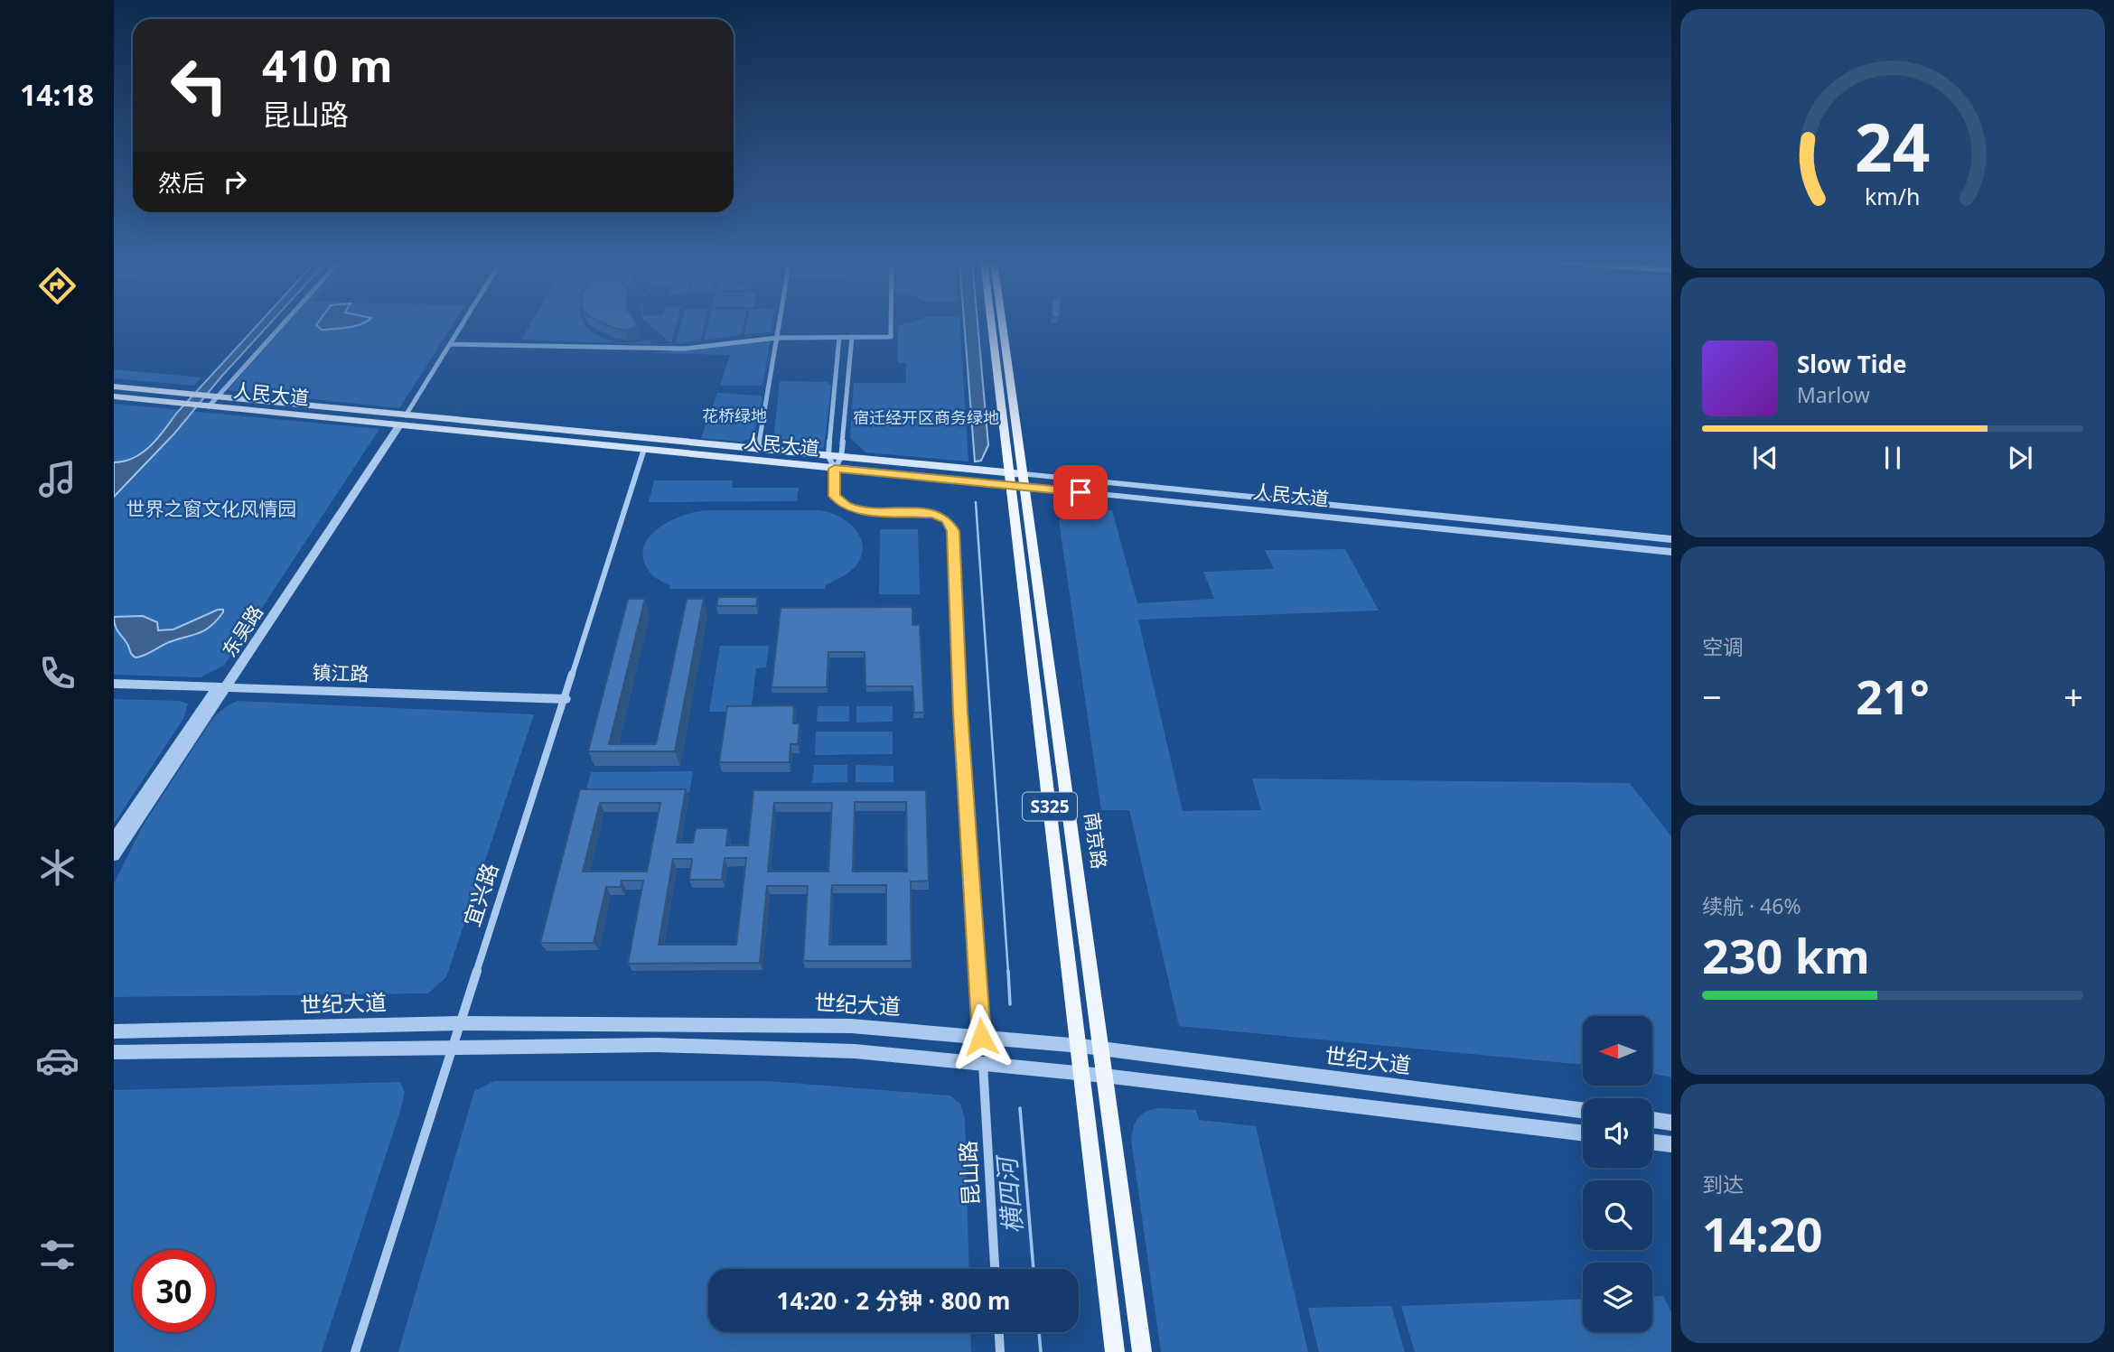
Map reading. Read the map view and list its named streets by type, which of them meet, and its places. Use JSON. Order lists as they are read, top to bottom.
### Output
{
  "streets": {
    "main road": ["人民大道", "S325", "南京路"],
    "street": [
      "东吴路",
      "镇江路",
      "宜兴路",
      "世纪大道",
      "昆山路"
    ]
  },
  "crossings": [
    ["人民大道", "东吴路"],
    ["人民大道", "S325"],
    ["人民大道", "南京路"],
    ["人民大道", "宜兴路"],
    ["东吴路", "镇江路"],
    ["镇江路", "宜兴路"],
    ["S325", "世纪大道"],
    ["南京路", "世纪大道"],
    ["宜兴路", "世纪大道"]
  ],
  "water": ["横四河"],
  "parks": ["花桥绿地", "宿迁经开区商务绿地", "世界之窗文化风情园"],
  "north": "left",
  "page": {
    "tabs": "14:18",
    "turn": ["410 m", "昆山路"],
    "then": "然后",
    "song": ["Slow Tide", "Marlow"],
    "tile": [
      "空调",
      ["续航 · 46%", "230 km"],
      ["到达", "14:20"]
    ],
    "heat": ["−", "21°", "+"],
    "limit": "30",
    "trip": "14:20 · 2 分钟 · 800 m",
    "gauge": ["24", "km/h"]
  }
}
